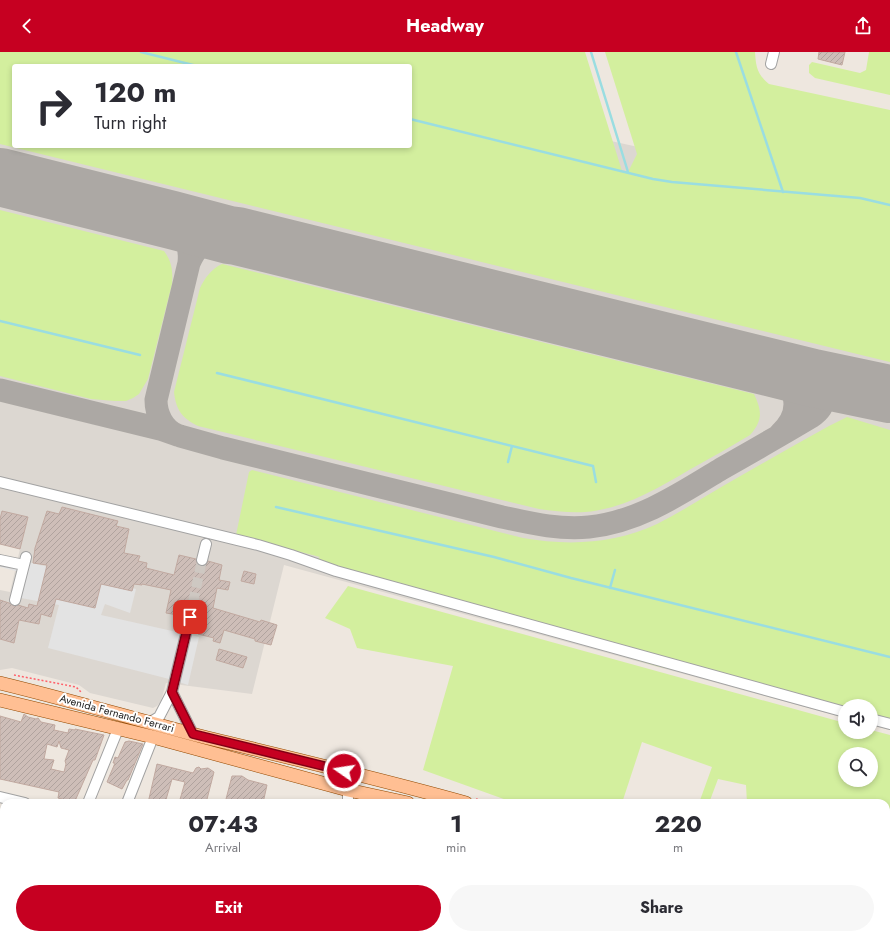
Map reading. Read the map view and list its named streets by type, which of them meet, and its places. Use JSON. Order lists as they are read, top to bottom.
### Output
{
  "streets": {
    "main road": ["Avenida Fernando Ferrari"]
  },
  "page": {
    "header": "Headway",
    "turn": ["120 m", "Turn right"],
    "eta": [
      "07:43",
      "Arrival",
      "1",
      "min",
      "220",
      "m"
    ],
    "buttons": ["Exit", "Share"]
  }
}
